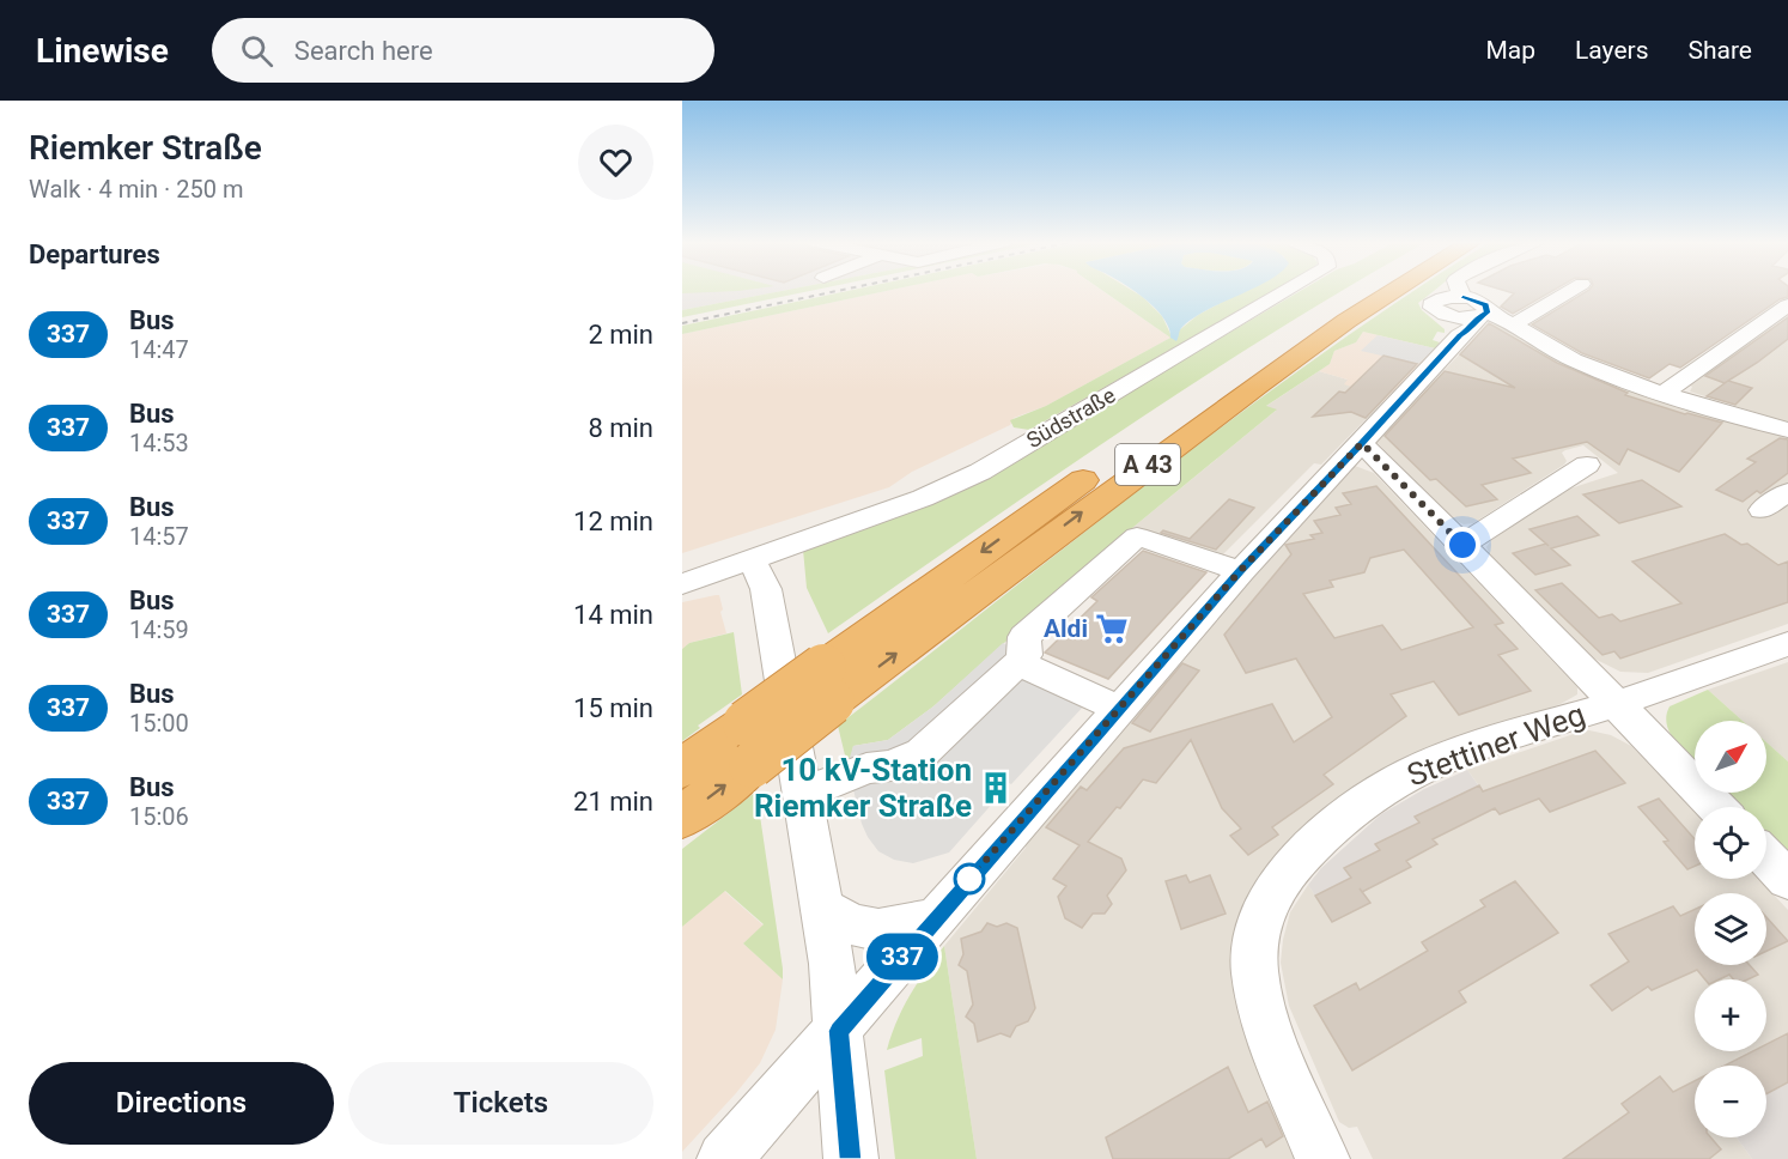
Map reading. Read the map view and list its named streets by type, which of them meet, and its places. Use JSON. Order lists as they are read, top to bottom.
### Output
{
  "streets": {
    "highway": ["A 43"],
    "street": ["Südstraße", "Stettiner Weg"]
  },
  "places": {
    "supermarket": ["Aldi"],
    "building": ["10 kV-Station Riemker Straße"]
  },
  "lines": ["bus line 337"],
  "north": "top right",
  "page": {
    "header": "Linewise",
    "search": "Search here",
    "nav": ["Map", "Layers", "Share"],
    "heading": [
      ["Riemker Straße", "Walk · 4 min · 250 m"],
      "Departures"
    ],
    "on_map": "337",
    "list": [
      {
        "mark": "337",
        "name": "Bus",
        "note": "14:47",
        "value": "2 min"
      },
      {
        "mark": "337",
        "name": "Bus",
        "note": "14:53",
        "value": "8 min"
      },
      {
        "mark": "337",
        "name": "Bus",
        "note": "14:57",
        "value": "12 min"
      },
      {
        "mark": "337",
        "name": "Bus",
        "note": "14:59",
        "value": "14 min"
      },
      {
        "mark": "337",
        "name": "Bus",
        "note": "15:00",
        "value": "15 min"
      },
      {
        "mark": "337",
        "name": "Bus",
        "note": "15:06",
        "value": "21 min"
      }
    ],
    "map_buttons": ["+", "−"],
    "buttons": ["Directions", "Tickets"]
  }
}
